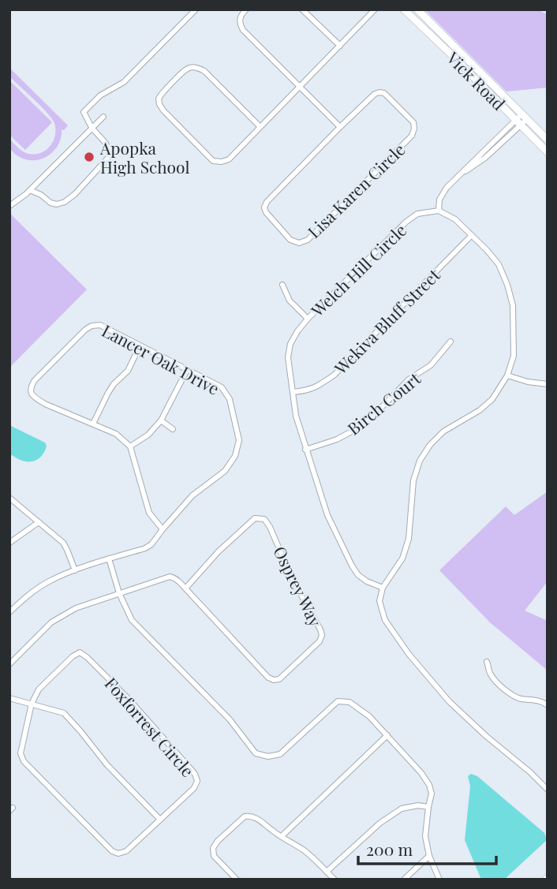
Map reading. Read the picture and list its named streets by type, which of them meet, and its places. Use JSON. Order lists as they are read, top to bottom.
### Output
{
  "streets": {
    "street": [
      "Vick Road",
      "Lisa Karen Circle",
      "Welch Hill Circle",
      "Wekiva Bluff Street",
      "Lancer Oak Drive",
      "Birch Court",
      "Osprey Way",
      "Foxforrest Circle"
    ]
  },
  "crossings": [
    ["Welch Hill Circle", "Wekiva Bluff Street"],
    ["Welch Hill Circle", "Birch Court"]
  ],
  "places": ["Apopka High School"],
  "scale_bar": "200 m"
}
